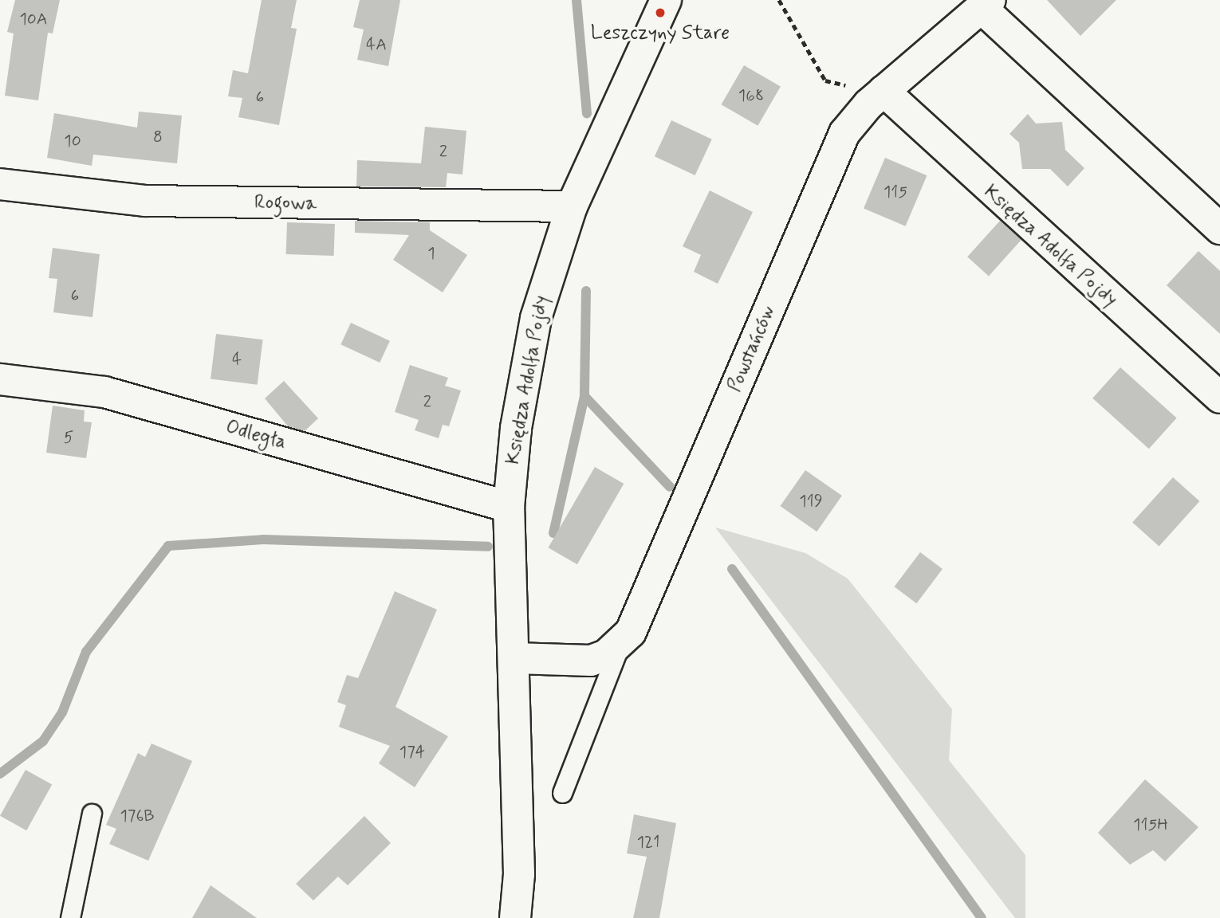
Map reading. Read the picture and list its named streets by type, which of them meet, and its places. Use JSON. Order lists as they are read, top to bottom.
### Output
{
  "streets": {
    "street": [
      "Rogowa",
      "Księdza Adolfa Pojdy",
      "Powstańców",
      "Odległa"
    ]
  },
  "crossings": [
    ["Rogowa", "Księdza Adolfa Pojdy"],
    ["Księdza Adolfa Pojdy", "Powstańców"],
    ["Księdza Adolfa Pojdy", "Odległa"]
  ],
  "places": ["Leszczyny Stare"],
  "house_numbers": [
    "10A",
    "4A",
    "168",
    "6",
    "8",
    "10",
    "2",
    "115",
    "1",
    "6",
    "4",
    "2",
    "5",
    "119",
    "174",
    "176B",
    "115H",
    "121"
  ]
}
